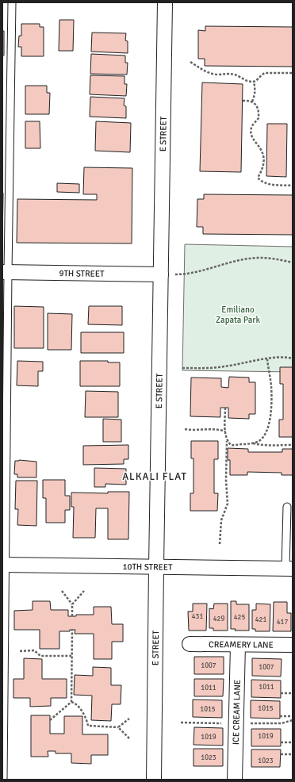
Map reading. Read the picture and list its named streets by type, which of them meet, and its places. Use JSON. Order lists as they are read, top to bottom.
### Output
{
  "streets": {
    "street": [
      "E STREET",
      "9TH STREET",
      "10TH STREET",
      "CREAMERY LANE",
      "ICE CREAM LANE"
    ]
  },
  "crossings": [
    ["E STREET", "9TH STREET"],
    ["E STREET", "10TH STREET"],
    ["CREAMERY LANE", "ICE CREAM LANE"]
  ],
  "districts": ["ALKALI FLAT"],
  "parks": ["Emiliano Zapata Park"],
  "house_numbers": [
    "431",
    "425",
    "429",
    "421",
    "417",
    "1007",
    "1007",
    "1011",
    "1011",
    "1015",
    "1015",
    "1019",
    "1019",
    "1023",
    "1023"
  ]
}
